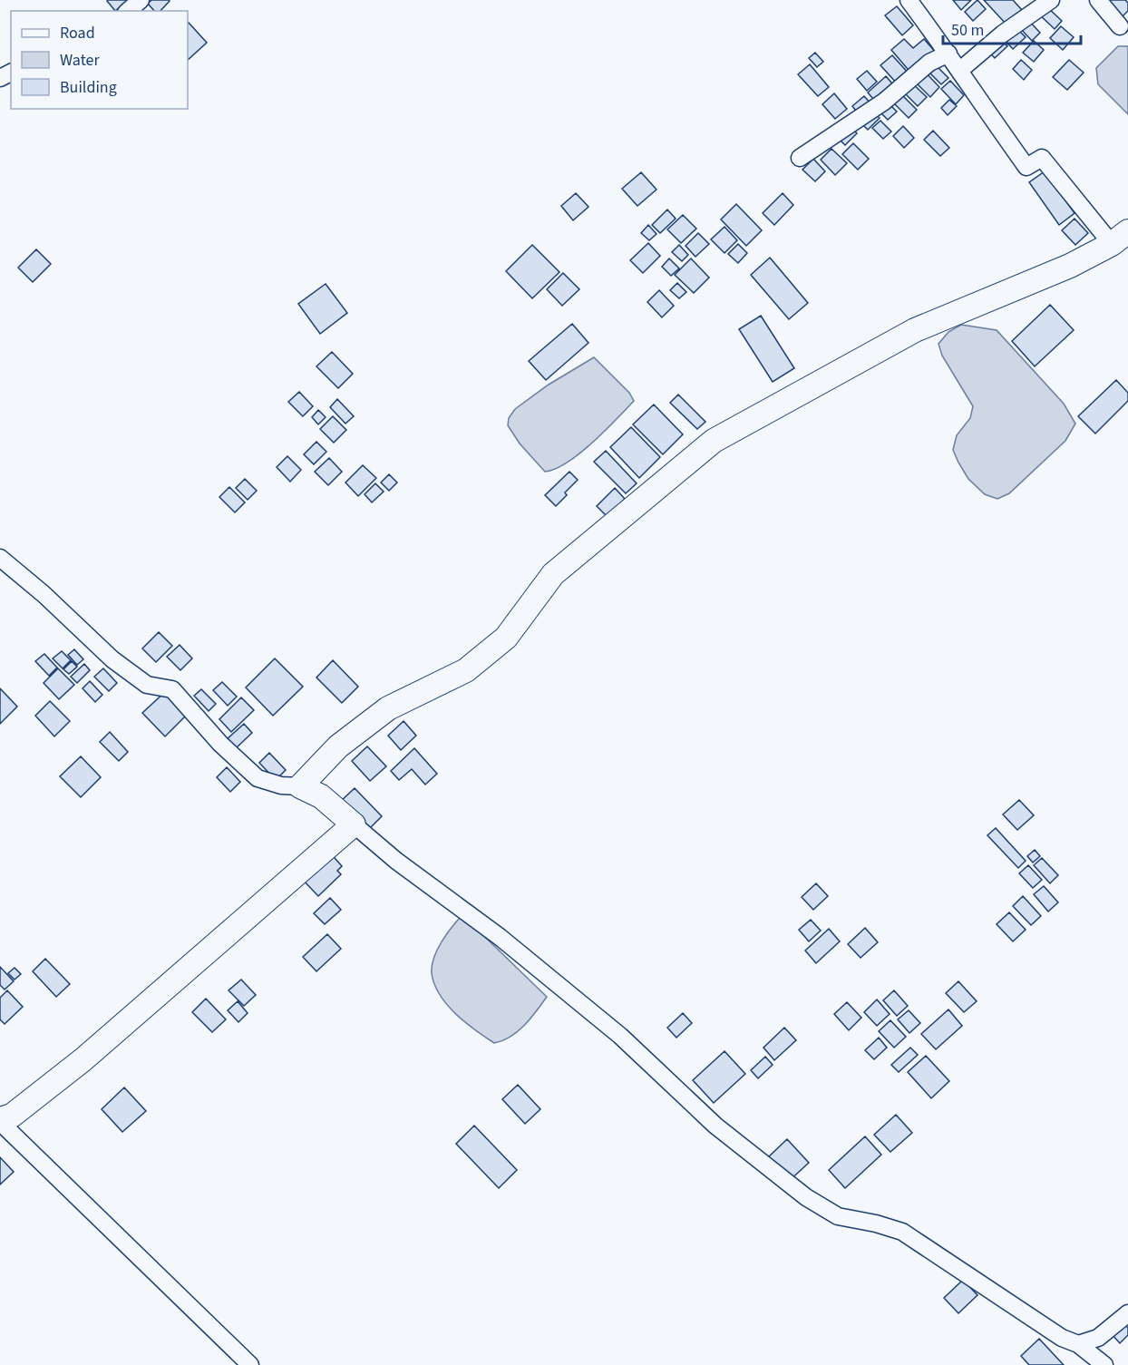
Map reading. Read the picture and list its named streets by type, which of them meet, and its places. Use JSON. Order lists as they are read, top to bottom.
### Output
{
  "legend": ["Road", "Water", "Building"],
  "scale_bar": "50 m"
}
